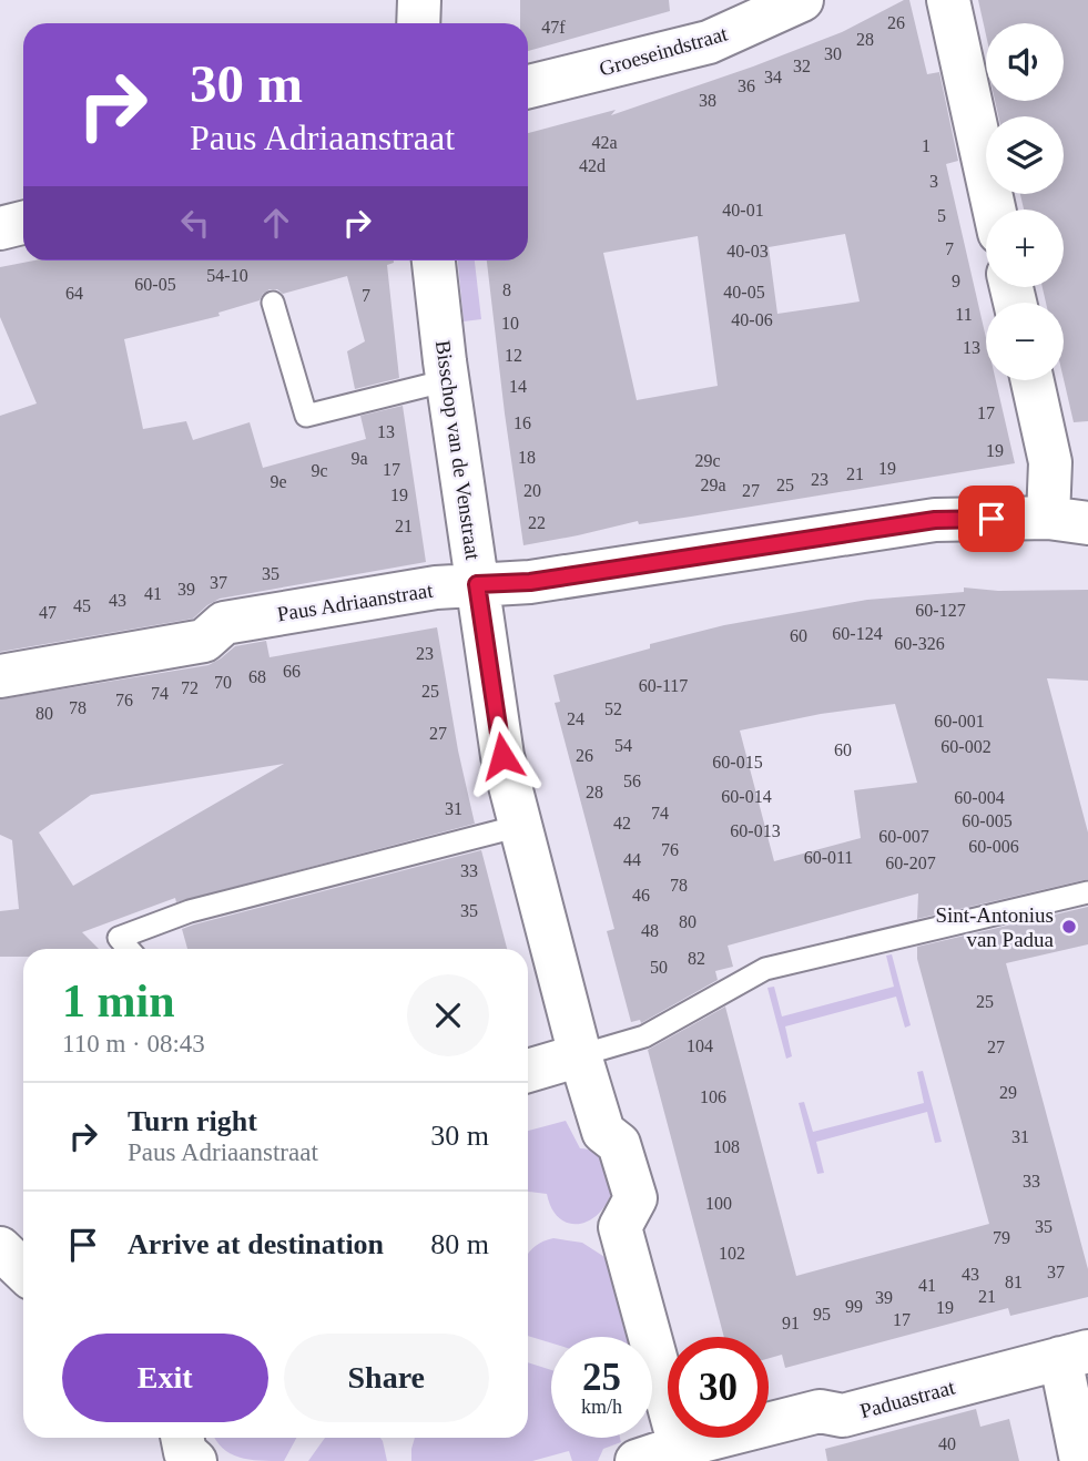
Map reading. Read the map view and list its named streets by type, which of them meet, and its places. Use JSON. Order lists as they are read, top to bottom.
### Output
{
  "streets": {
    "street": [
      "Groeseindstraat",
      "Bisschop van de Venstraat",
      "Paus Adriaanstraat",
      "Paduastraat"
    ]
  },
  "crossings": [
    ["Bisschop van de Venstraat", "Paus Adriaanstraat"],
    ["Bisschop van de Venstraat", "Paduastraat"]
  ],
  "places": ["Sint-Antonius van Padua"],
  "house_numbers": [
    "26",
    "47f",
    "28",
    "30",
    "32",
    "34",
    "36",
    "38",
    "42a",
    "1",
    "42d",
    "3",
    "40-01",
    "5",
    "7",
    "40-03",
    "54-10",
    "9",
    "60-05",
    "8",
    "40-05",
    "64",
    "7",
    "11",
    "40-06",
    "10",
    "13",
    "12",
    "14",
    "17",
    "16",
    "13",
    "19",
    "18",
    "9a",
    "29c",
    "19",
    "17",
    "9c",
    "21",
    "23",
    "9e",
    "29a",
    "25",
    "20",
    "27",
    "19",
    "22",
    "21",
    "35",
    "37",
    "39",
    "41",
    "43",
    "45",
    "60-127",
    "47",
    "60-124",
    "60",
    "60-326",
    "23",
    "66",
    "68",
    "70",
    "60-117",
    "72",
    "25",
    "74",
    "76",
    "78",
    "52",
    "80",
    "24",
    "60-001",
    "27",
    "54",
    "60-002",
    "60",
    "26",
    "60-015",
    "56",
    "28",
    "60-014",
    "60-004",
    "31",
    "74",
    "60-005",
    "42",
    "60-013",
    "60-007",
    "60-006",
    "76",
    "60-011",
    "44",
    "60-207",
    "33",
    "78",
    "46",
    "35",
    "80",
    "48",
    "82",
    "50",
    "25",
    "104",
    "27",
    "29",
    "106",
    "31",
    "108",
    "33",
    "100",
    "35",
    "79",
    "102",
    "37",
    "43",
    "81",
    "41",
    "21",
    "39",
    "99",
    "19",
    "95",
    "17",
    "91",
    "40"
  ],
  "page": {
    "map_buttons": ["+", "−"],
    "turn": ["30 m", "Paus Adriaanstraat"],
    "heading": ["1 min", "110 m · 08:43"],
    "list": [
      {
        "name": "Turn right",
        "note": "Paus Adriaanstraat",
        "value": "30 m"
      },
      {
        "name": "Arrive at destination",
        "value": "80 m"
      }
    ],
    "buttons": ["Exit", "Share"],
    "speed": "25 km/h",
    "limit": "30"
  }
}
